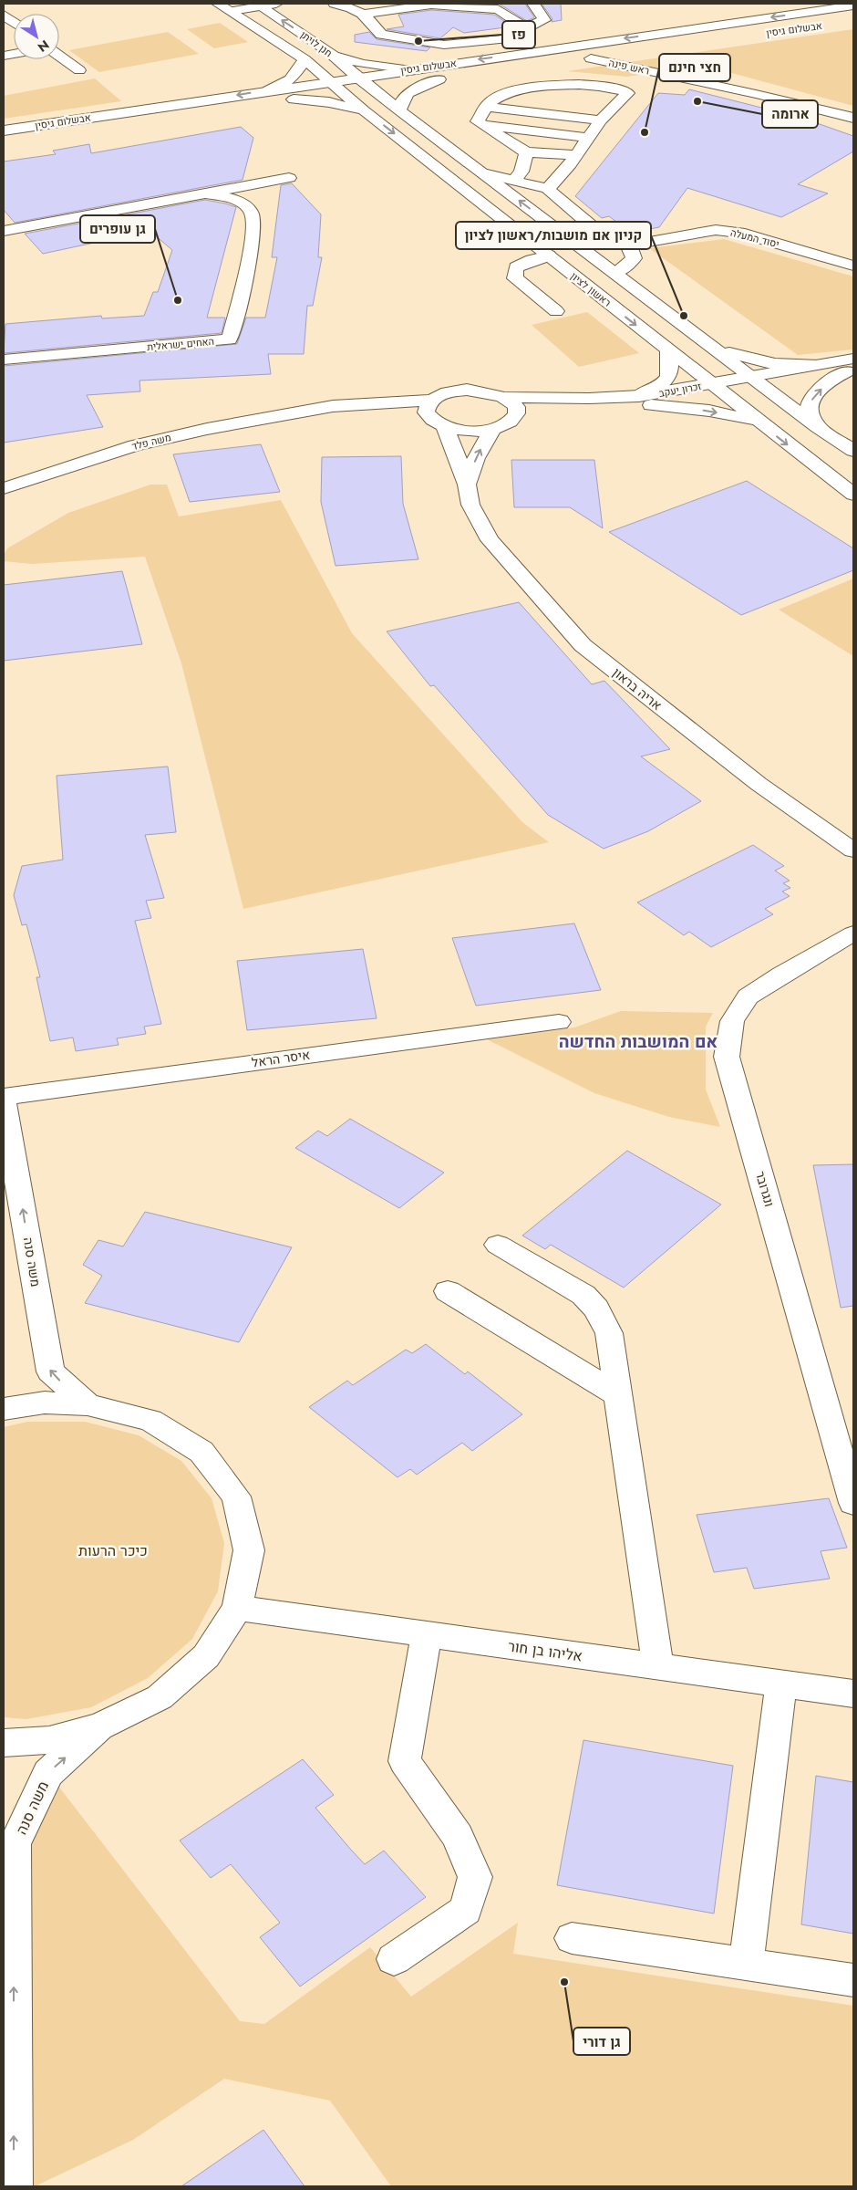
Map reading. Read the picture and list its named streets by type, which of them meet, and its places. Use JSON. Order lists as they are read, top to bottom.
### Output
{
  "streets": {
    "street": [
      "אבשלום גיסין",
      "חנן לויתן",
      "ראש פינה",
      "יסוד המעלה",
      "ראשון לציון",
      "האחים ישראלית",
      "זכרון יעקב",
      "משה פלד",
      "אריה בראון",
      "איסר הראל",
      "ונגרובר",
      "משה סנה",
      "אליהו בן חור"
    ]
  },
  "crossings": [
    ["אבשלום גיסין", "חנן לויתן"],
    ["אבשלום גיסין", "ראשון לציון"],
    ["חנן לויתן", "ראשון לציון"],
    ["ראשון לציון", "זכרון יעקב"],
    ["זכרון יעקב", "משה פלד"]
  ],
  "one_way": ["משה סנה"],
  "districts": ["אם המושבות החדשה"],
  "parks": ["כיכר הרעות"],
  "places": [
    "פז",
    "ארומה",
    "חצי חינם",
    "גן עופרים",
    "קניון אם מושבות/ראשון לציון",
    "גן דורי"
  ],
  "north": "bottom right"
}
